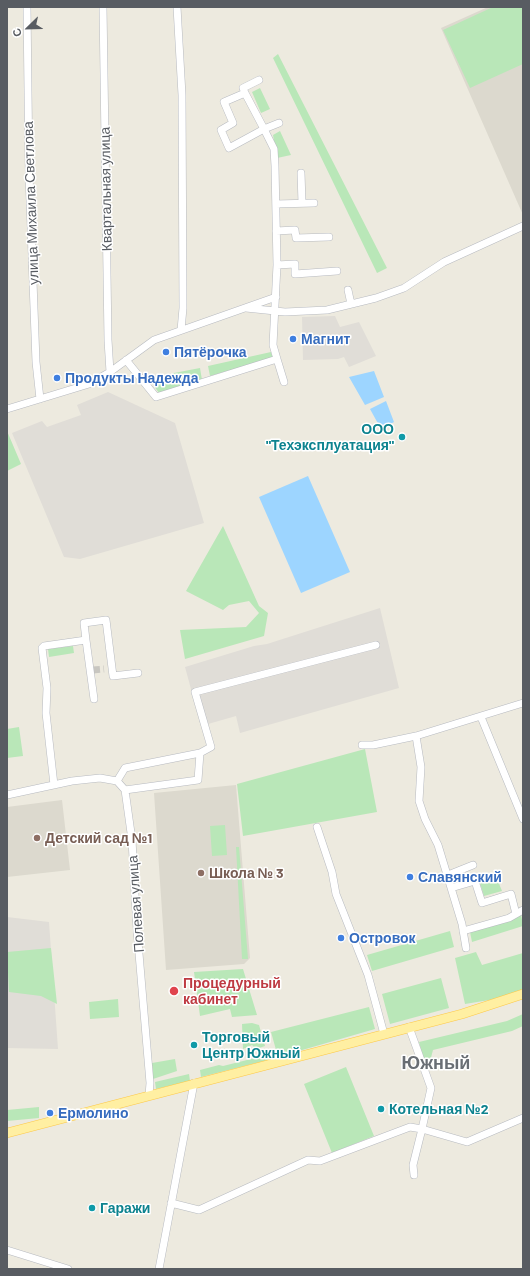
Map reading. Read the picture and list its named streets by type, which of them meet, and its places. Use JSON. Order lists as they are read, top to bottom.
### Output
{
  "streets": {
    "street": ["Квартальная улица", "улица Михаила Светлова", "Полевая улица"]
  },
  "districts": ["Южный"],
  "places": [
    "Магнит",
    "Пятёрочка",
    "Продукты Надежда",
    "ООО \"Техэксплуатация\"",
    "Детский сад №1",
    "Школа № 3",
    "Славянский",
    "Островок",
    "Процедурный кабинет",
    "Торговый Центр Южный",
    "Котельная №2",
    "Ермолино",
    "Гаражи"
  ],
  "north": "bottom left"
}
